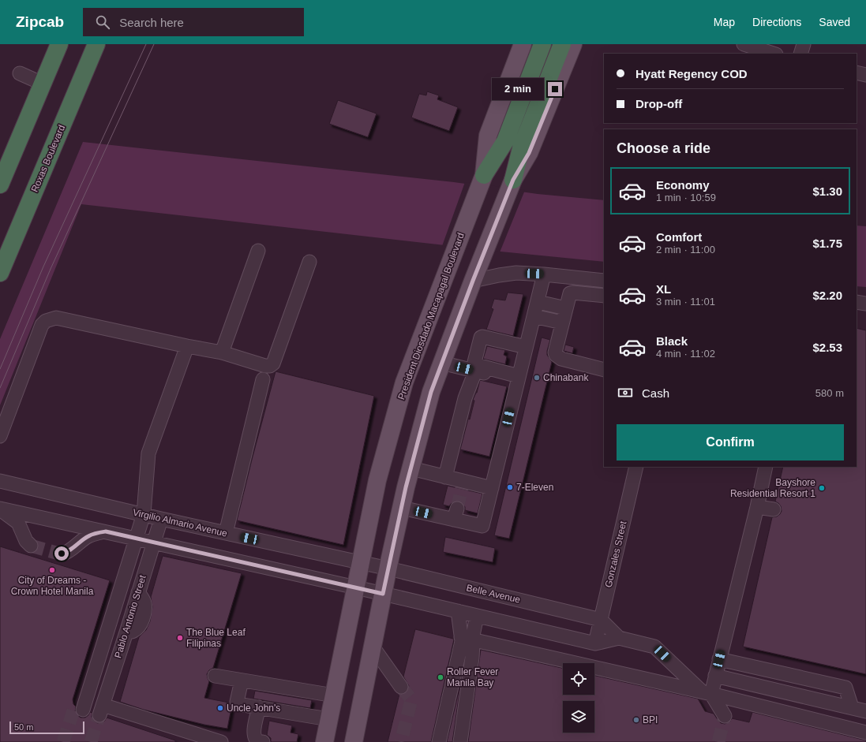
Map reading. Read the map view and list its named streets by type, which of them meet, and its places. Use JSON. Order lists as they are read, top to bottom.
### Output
{
  "streets": {
    "highway": ["Roxas Boulevard"],
    "main road": ["President Diosdado Macapagal Boulevard"],
    "street": [
      "Virgilio Almario Avenue",
      "Gonzales Street",
      "Belle Avenue",
      "Pablo Antonio Street"
    ]
  },
  "crossings": [
    ["President Diosdado Macapagal Boulevard", "Virgilio Almario Avenue"],
    ["President Diosdado Macapagal Boulevard", "Belle Avenue"],
    ["Virgilio Almario Avenue", "Belle Avenue"],
    ["Virgilio Almario Avenue", "Pablo Antonio Street"],
    ["Gonzales Street", "Belle Avenue"]
  ],
  "places": [
    "Chinabank",
    "7-Eleven",
    "Bayshore Residential Resort 1",
    "City of Dreams - Crown Hotel Manila",
    "The Blue Leaf Filipinas",
    "Roller Fever Manila Bay",
    "Uncle John's",
    "BPI"
  ],
  "scale_bar": "50 m",
  "page": {
    "header": "Zipcab",
    "search": "Search here",
    "nav": ["Map", "Directions", "Saved"],
    "banner": ["Hyatt Regency COD", "Drop-off"],
    "bubble": "2 min",
    "heading": "Choose a ride",
    "list": [
      {
        "name": "Economy",
        "note": "1 min · 10:59",
        "value": "$1.30"
      },
      {
        "name": "Comfort",
        "note": "2 min · 11:00",
        "value": "$1.75"
      },
      {
        "name": "XL",
        "note": "3 min · 11:01",
        "value": "$2.20"
      },
      {
        "name": "Black",
        "note": "4 min · 11:02",
        "value": "$2.53"
      }
    ],
    "pay": ["Cash", "580 m"],
    "buttons": "Confirm",
    "scale": "50 m"
  }
}
